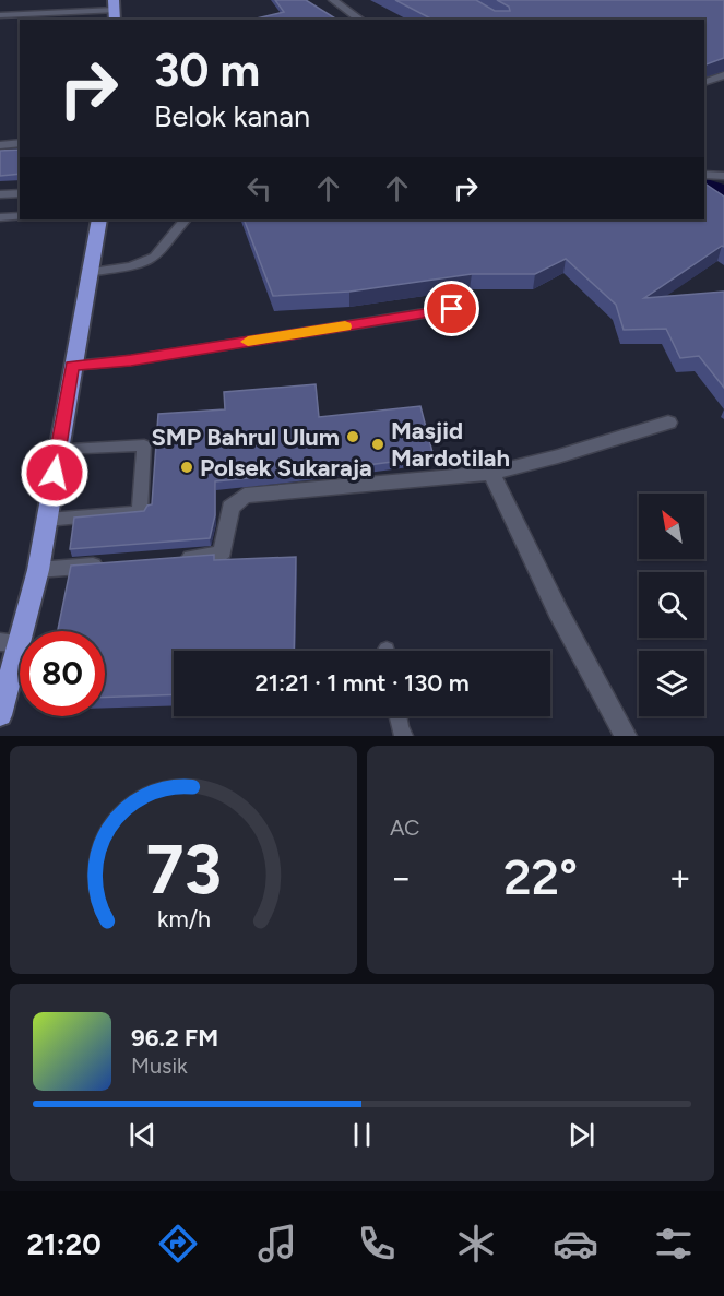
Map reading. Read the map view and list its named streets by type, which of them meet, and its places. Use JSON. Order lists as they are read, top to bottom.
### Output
{
  "places": ["SMP Bahrul Ulum", "Masjid Mardotilah", "Polsek Sukaraja"],
  "north": "top left",
  "page": {
    "turn": ["30 m", "Belok kanan"],
    "limit": "80",
    "trip": "21:21 · 1 mnt · 130 m",
    "tile": "AC",
    "heat": ["−", "22°", "+"],
    "song": ["96.2 FM", "Musik"],
    "tabs": "21:20",
    "gauge": ["73", "km/h"]
  }
}
